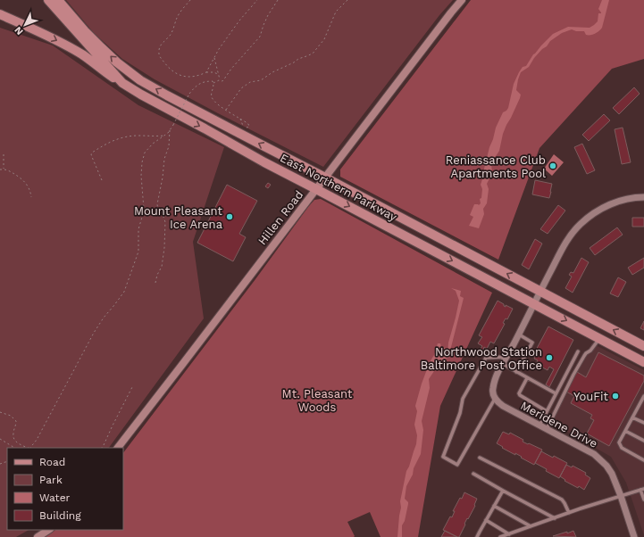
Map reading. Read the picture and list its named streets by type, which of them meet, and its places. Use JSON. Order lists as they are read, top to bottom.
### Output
{
  "streets": {
    "main road": ["East Northern Parkway"],
    "street": ["Hillen Road", "Meridene Drive"]
  },
  "crossings": [
    ["East Northern Parkway", "Hillen Road"]
  ],
  "parks": ["Mt. Pleasant Woods"],
  "places": [
    "Reniassance Club Apartments Pool",
    "Mount Pleasant Ice Arena",
    "Northwood Station Baltimore Post Office",
    "YouFit"
  ],
  "legend": [
    "Road",
    "Park",
    "Water",
    "Building"
  ],
  "north": "bottom left"
}
